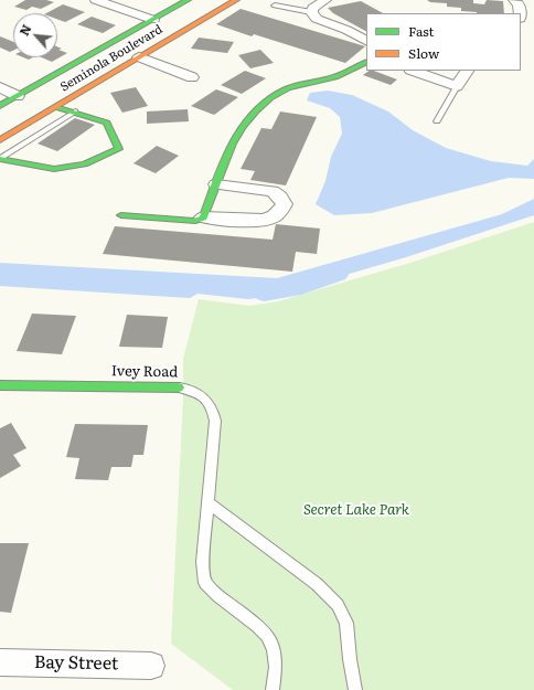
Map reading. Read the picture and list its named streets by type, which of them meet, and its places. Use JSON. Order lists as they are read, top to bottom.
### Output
{
  "streets": {
    "street": ["Seminola Boulevard", "Ivey Road", "Bay Street"]
  },
  "parks": ["Secret Lake Park"],
  "legend": ["Fast", "Slow"],
  "north": "top left"
}
